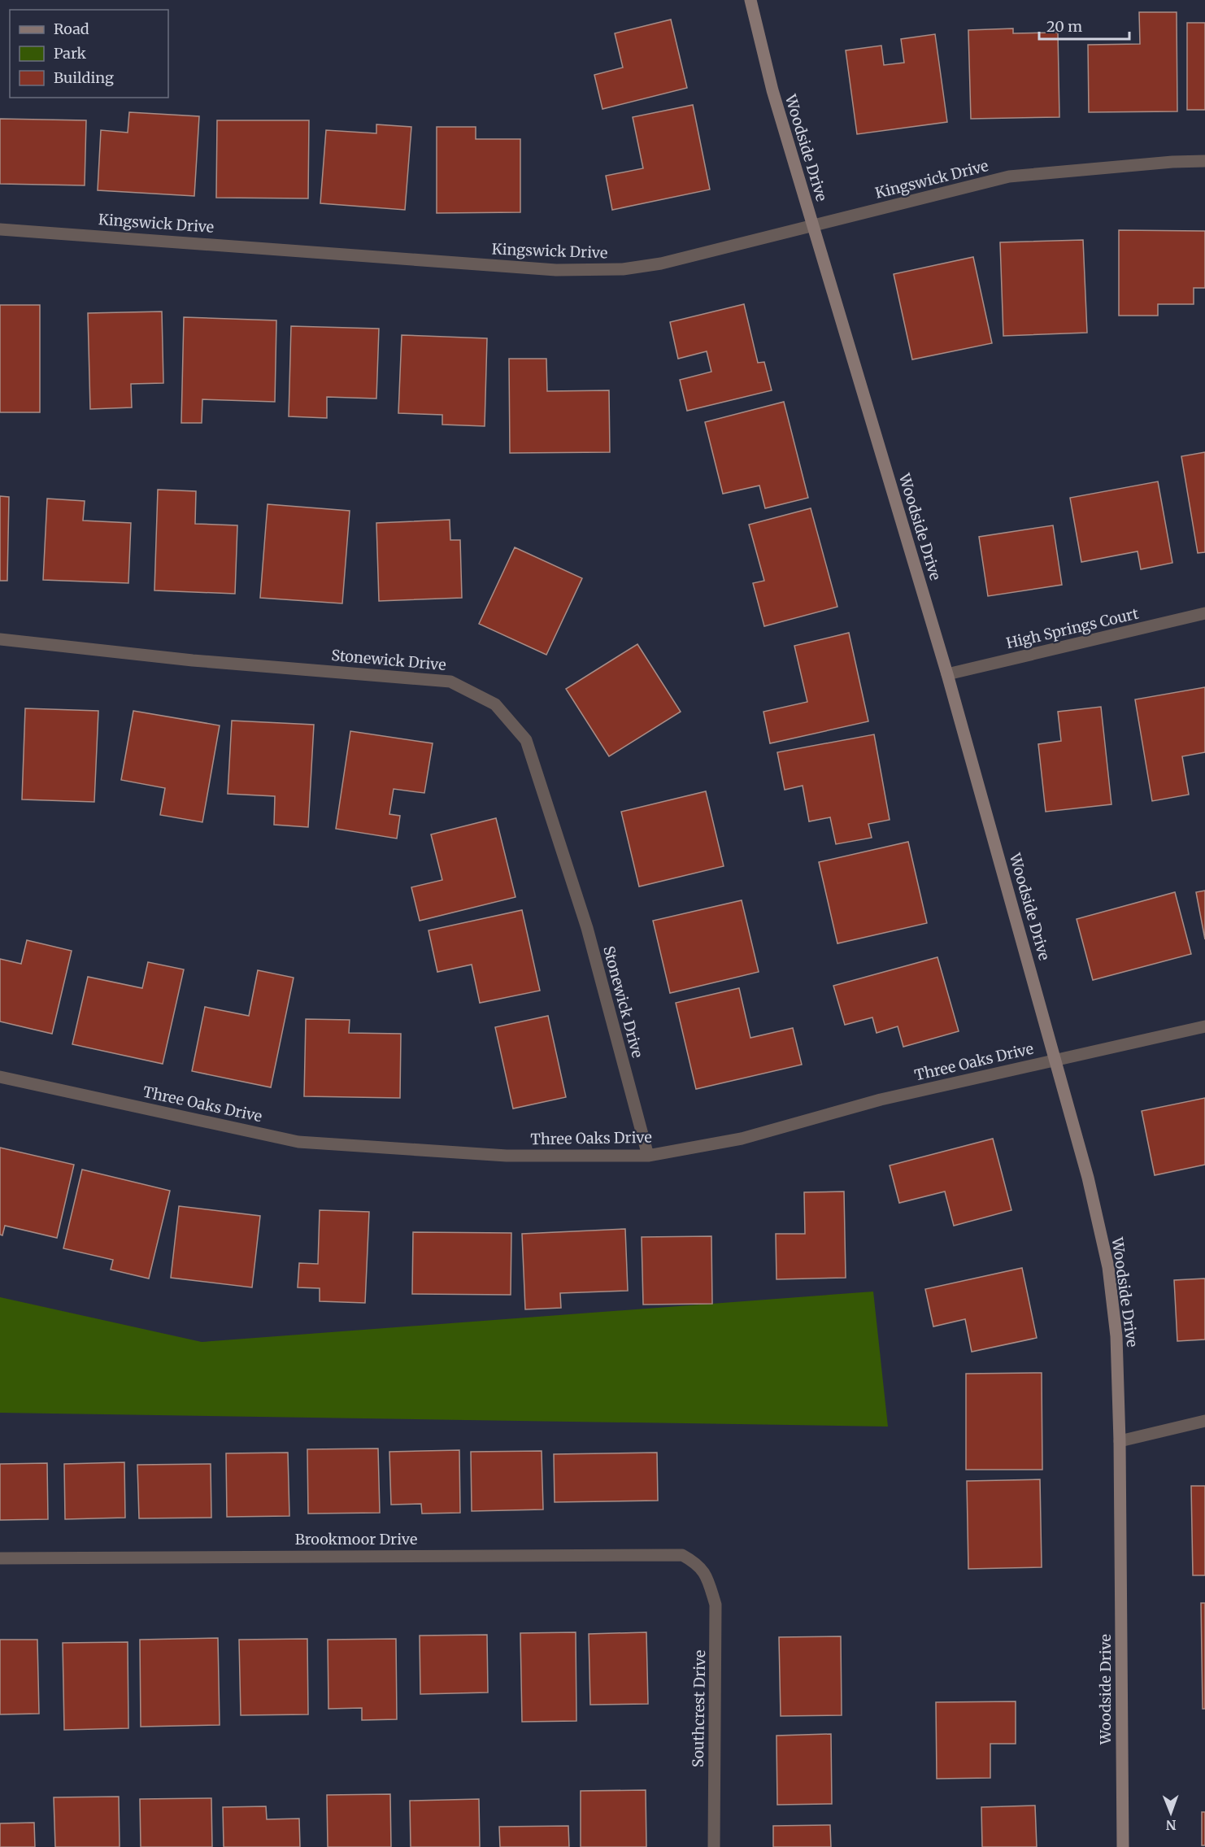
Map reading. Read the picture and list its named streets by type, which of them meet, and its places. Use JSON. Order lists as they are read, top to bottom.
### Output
{
  "streets": {
    "street": [
      "Woodside Drive",
      "Kingswick Drive",
      "High Springs Court",
      "Stonewick Drive",
      "Three Oaks Drive",
      "Brookmoor Drive",
      "Southcrest Drive"
    ]
  },
  "crossings": [
    ["Woodside Drive", "Kingswick Drive"],
    ["Woodside Drive", "High Springs Court"],
    ["Woodside Drive", "Three Oaks Drive"],
    ["Stonewick Drive", "Three Oaks Drive"],
    ["Brookmoor Drive", "Southcrest Drive"]
  ],
  "legend": ["Road", "Park", "Building"],
  "scale_bar": "20 m",
  "north": "bottom"
}
